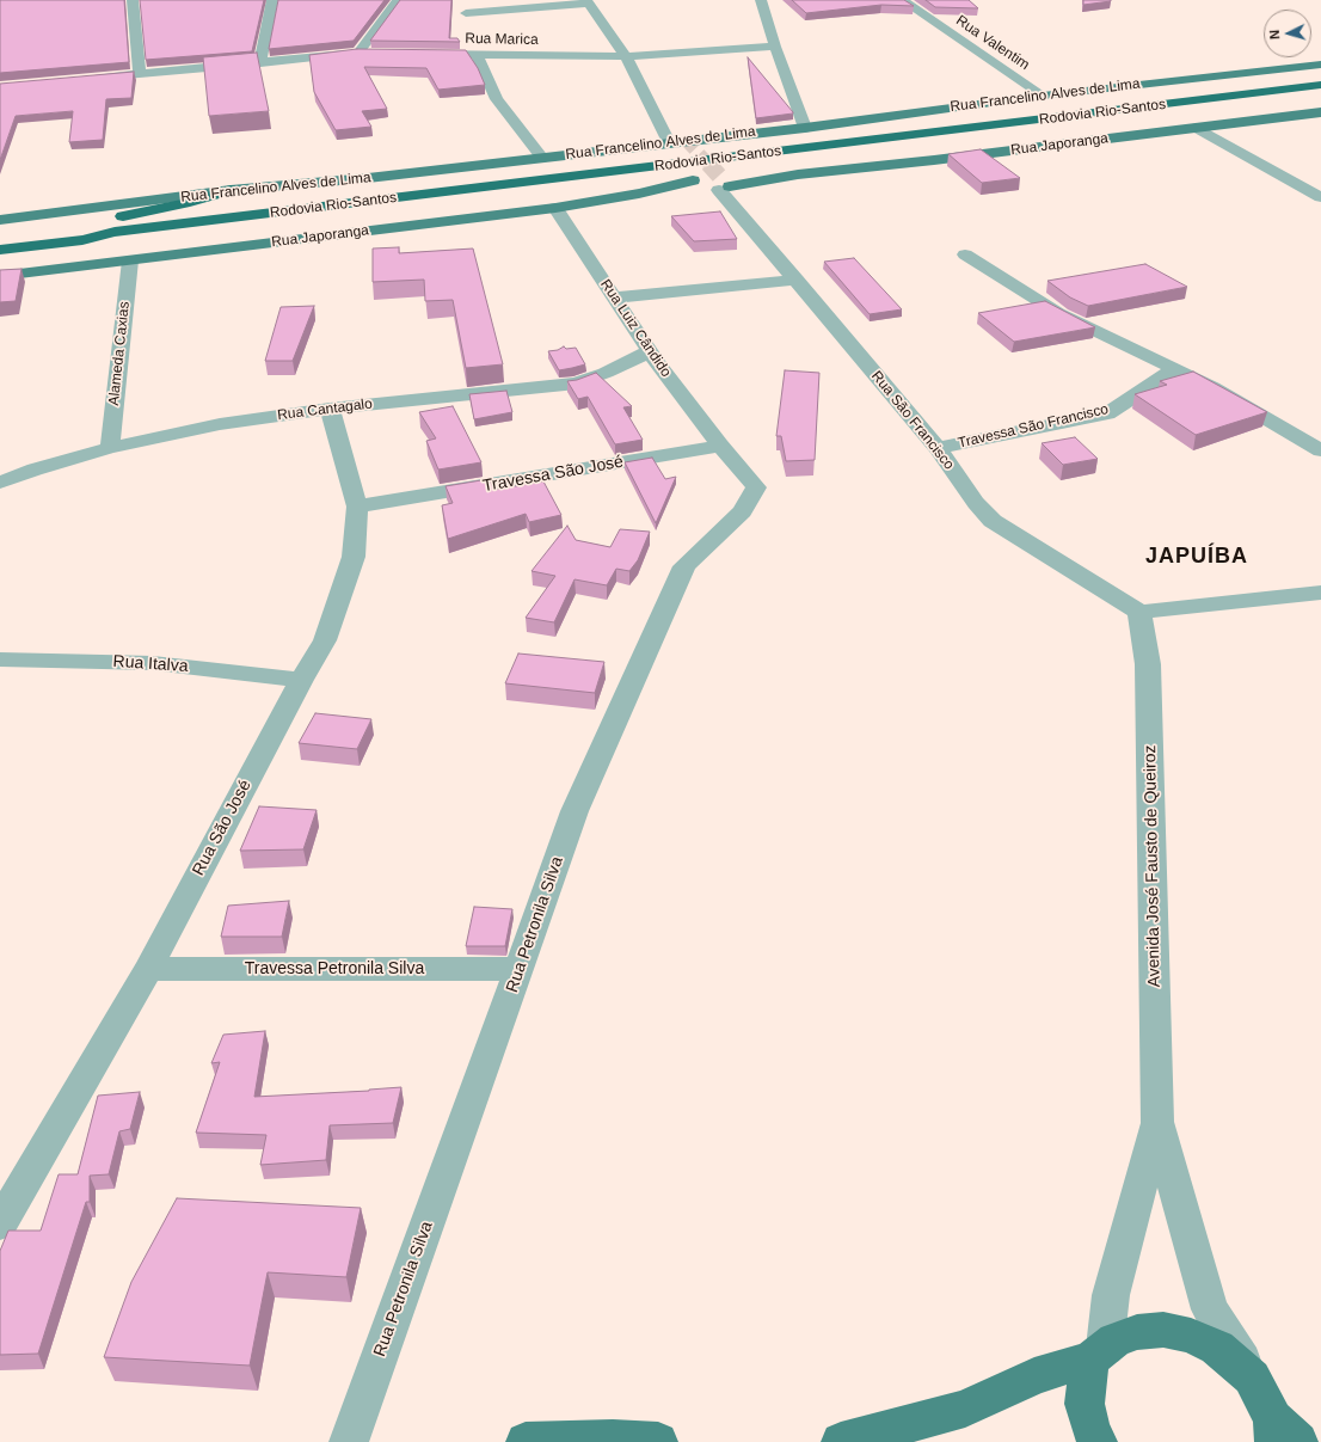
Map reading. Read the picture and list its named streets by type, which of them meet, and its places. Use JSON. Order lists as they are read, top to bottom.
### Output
{
  "streets": {
    "highway": ["Rodovia Rio-Santos"],
    "main road": ["Rua Francelino Alves de Lima", "Rua Japoranga"],
    "street": [
      "Rua Marica",
      "Rua Valentim",
      "Rua Luiz Cândido",
      "Alameda Caxias",
      "Rua Cantagalo",
      "Rua São Francisco",
      "Travessa São Francisco",
      "Travessa São José",
      "Rua Italva",
      "Rua São José",
      "Avenida José Fausto de Queiroz",
      "Rua Petronila Silva",
      "Travessa Petronila Silva"
    ]
  },
  "crossings": [
    ["Rua Valentim", "Rua Francelino Alves de Lima"],
    ["Rua Japoranga", "Rua Luiz Cândido"],
    ["Rua Japoranga", "Alameda Caxias"],
    ["Rua Japoranga", "Rua São Francisco"],
    ["Rua Luiz Cândido", "Rua Cantagalo"],
    ["Rua Luiz Cândido", "Travessa São José"],
    ["Rua Luiz Cândido", "Rua Petronila Silva"],
    ["Alameda Caxias", "Rua Cantagalo"],
    ["Rua Cantagalo", "Rua São José"],
    ["Rua São Francisco", "Travessa São Francisco"],
    ["Rua São Francisco", "Avenida José Fausto de Queiroz"],
    ["Travessa São José", "Rua São José"],
    ["Travessa São José", "Rua Petronila Silva"],
    ["Rua Italva", "Rua São José"],
    ["Rua São José", "Travessa Petronila Silva"],
    ["Rua Petronila Silva", "Travessa Petronila Silva"]
  ],
  "districts": ["JAPUÍBA"],
  "north": "left"
}
